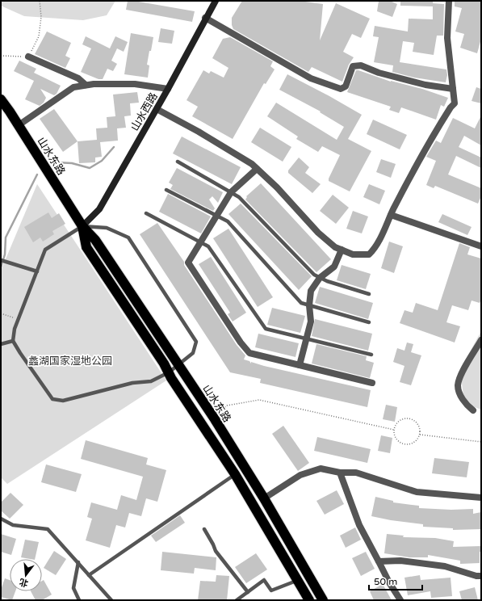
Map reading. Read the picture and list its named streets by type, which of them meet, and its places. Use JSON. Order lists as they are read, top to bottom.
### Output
{
  "streets": {
    "highway": ["山水东路"],
    "street": ["山水西路"]
  },
  "crossings": [
    ["山水西路", "山水东路"]
  ],
  "parks": ["蠡湖国家湿地公园"],
  "scale_bar": "50 m",
  "north": "bottom"
}
